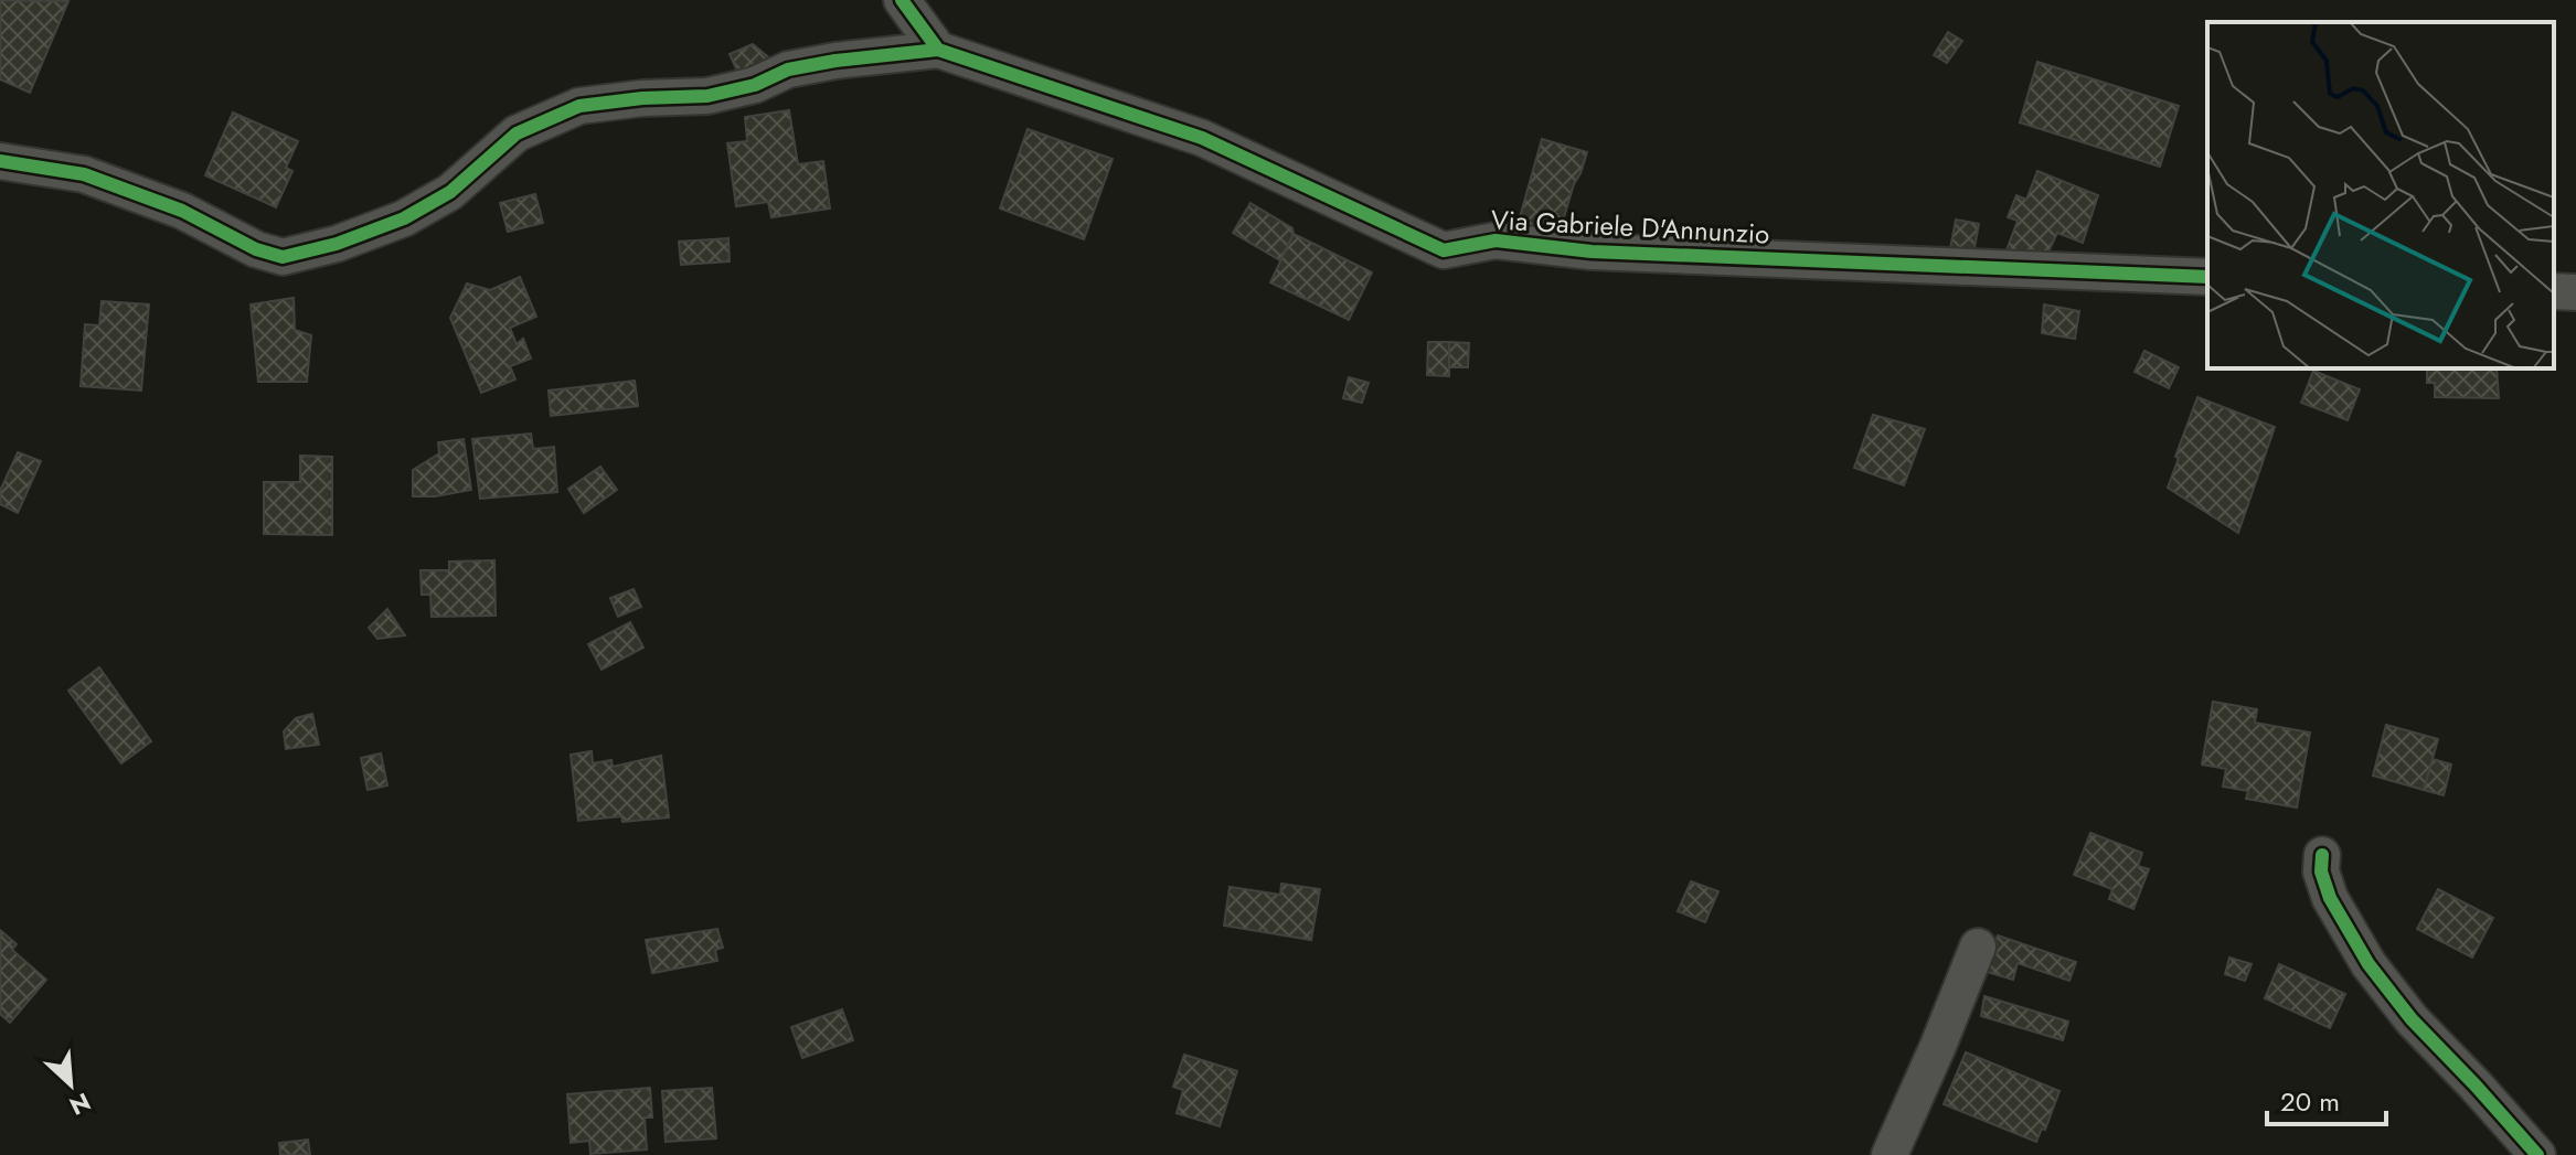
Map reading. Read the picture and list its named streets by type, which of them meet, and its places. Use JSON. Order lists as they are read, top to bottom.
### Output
{
  "streets": {
    "street": ["Via Gabriele D'Annunzio"]
  },
  "scale_bar": "20 m",
  "north": "bottom right"
}
